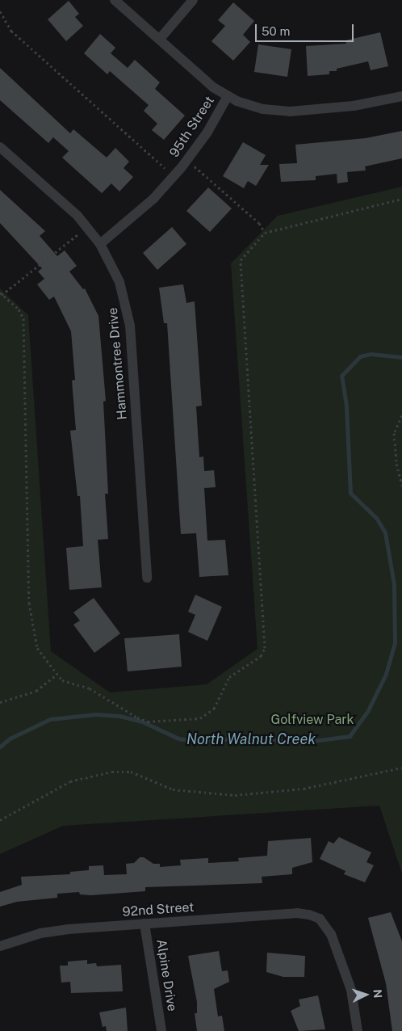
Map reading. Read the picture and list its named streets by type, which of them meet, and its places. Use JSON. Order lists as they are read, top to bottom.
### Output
{
  "streets": {
    "street": [
      "95th Street",
      "Hammontree Drive",
      "92nd Street",
      "Alpine Drive"
    ]
  },
  "crossings": [
    ["95th Street", "Hammontree Drive"],
    ["92nd Street", "Alpine Drive"]
  ],
  "water": ["North Walnut Creek"],
  "parks": ["Golfview Park"],
  "scale_bar": "50 m",
  "north": "right"
}
